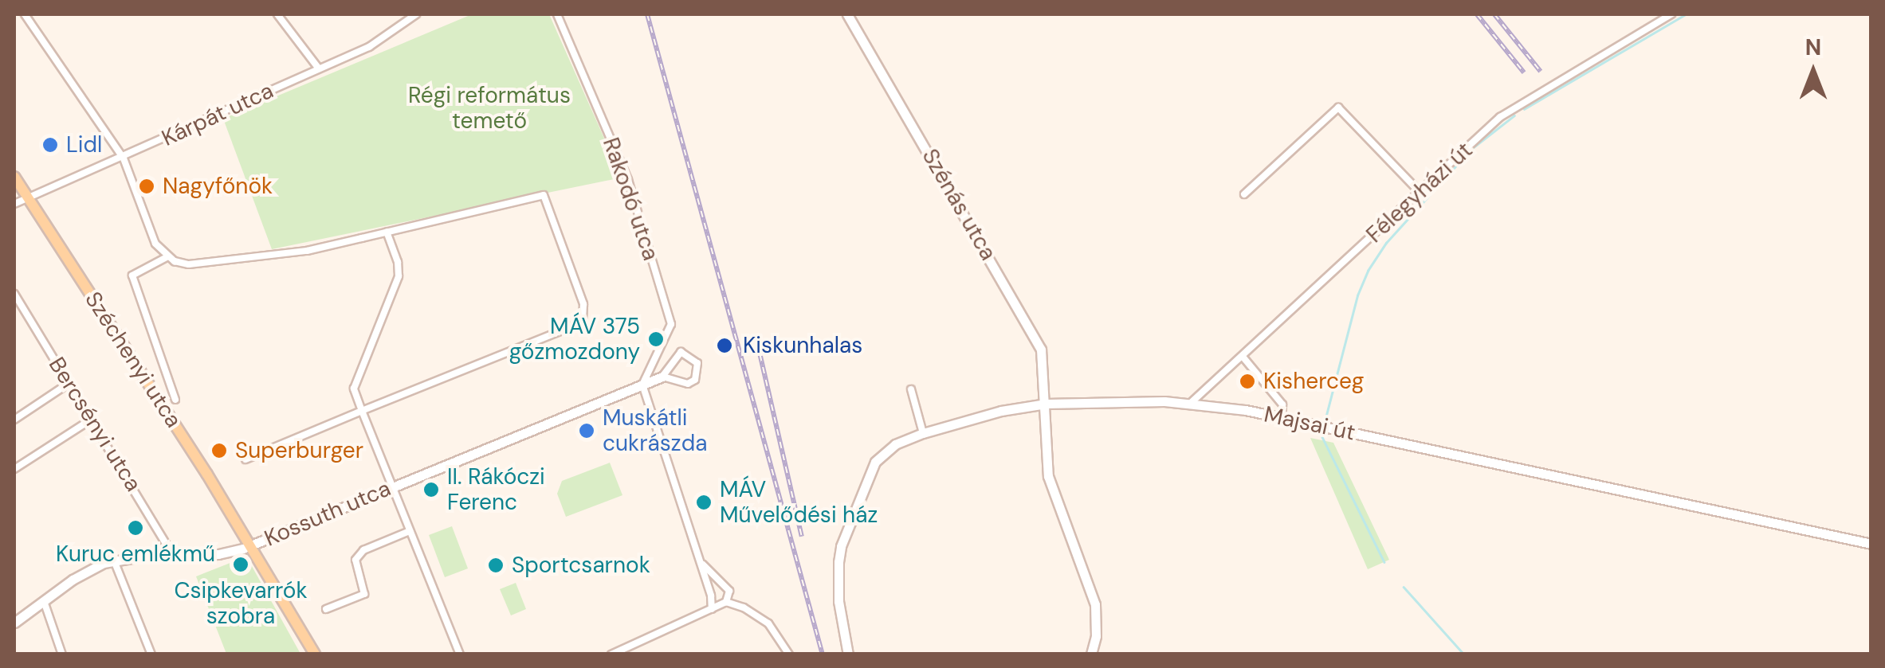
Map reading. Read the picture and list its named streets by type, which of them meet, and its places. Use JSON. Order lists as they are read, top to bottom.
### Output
{
  "streets": {
    "main road": [
      "Szénás utca",
      "Széchenyi utca",
      "Majsai út",
      "Kossuth utca"
    ],
    "street": [
      "Kárpát utca",
      "Félegyházi út",
      "Rakodó utca",
      "Bercsényi utca"
    ]
  },
  "crossings": [
    ["Kárpát utca", "Széchenyi utca"],
    ["Félegyházi út", "Majsai út"],
    ["Rakodó utca", "Kossuth utca"],
    ["Szénás utca", "Majsai út"],
    ["Széchenyi utca", "Kossuth utca"],
    ["Bercsényi utca", "Kossuth utca"]
  ],
  "parks": ["Régi református temető"],
  "places": [
    "Lidl",
    "Nagyfőnök",
    "MÁV 375 gőzmozdony",
    "Kiskunhalas",
    "Kisherceg",
    "Muskátli cukrászda",
    "Superburger",
    "II. Rákóczi Ferenc",
    "MÁV Művelődési ház",
    "Kuruc emlékmű",
    "Csipkevarrók szobra",
    "Sportcsarnok"
  ],
  "north": "top"
}
